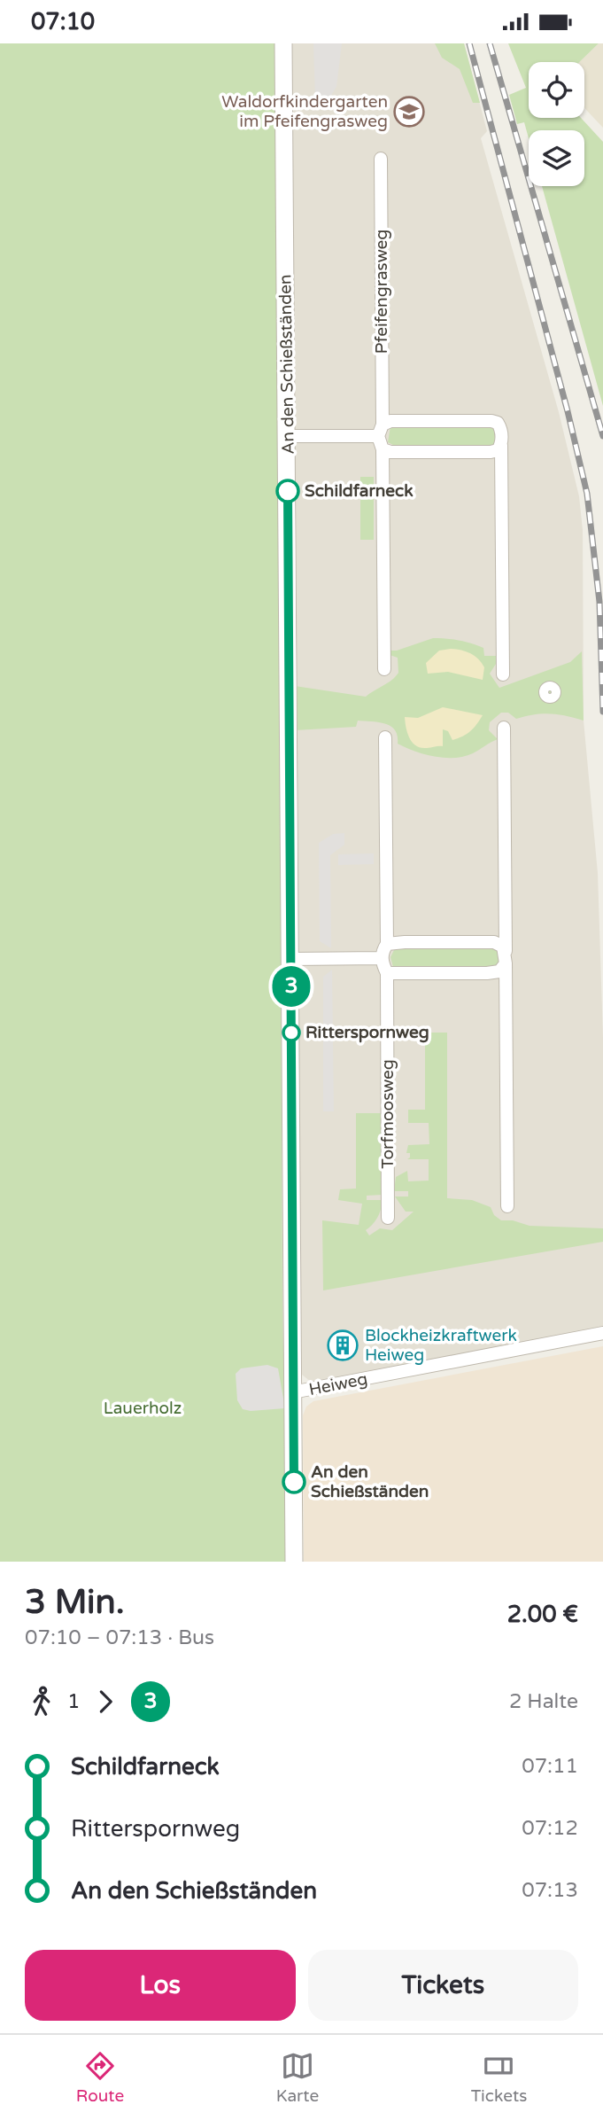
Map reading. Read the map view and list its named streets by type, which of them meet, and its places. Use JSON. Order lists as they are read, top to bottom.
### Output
{
  "streets": {
    "street": [
      "Pfeifengrasweg",
      "An den Schießständen",
      "Torfmoosweg",
      "Heiweg"
    ]
  },
  "crossings": [
    ["An den Schießständen", "Heiweg"]
  ],
  "parks": ["Lauerholz"],
  "places": {
    "school or university": ["Waldorfkindergarten im Pfeifengrasweg"],
    "other": ["Schildfarneck", "Ritterspornweg", "An den Schießständen"],
    "building": ["Blockheizkraftwerk Heiweg"]
  },
  "lines": ["bus line 3"],
  "page": {
    "status": "07:10",
    "on_map": "3",
    "heading": ["3 Min.", "07:10 – 07:13 · Bus", "2.00 €"],
    "legs": ["1", "3", "2 Halte"],
    "list": [
      {
        "name": "Schildfarneck",
        "value": "07:11"
      },
      {
        "name": "Ritterspornweg",
        "value": "07:12"
      },
      {
        "name": "An den Schießständen",
        "value": "07:13"
      }
    ],
    "buttons": ["Los", "Tickets"],
    "tabs": ["Route", "Karte", "Tickets"]
  }
}
